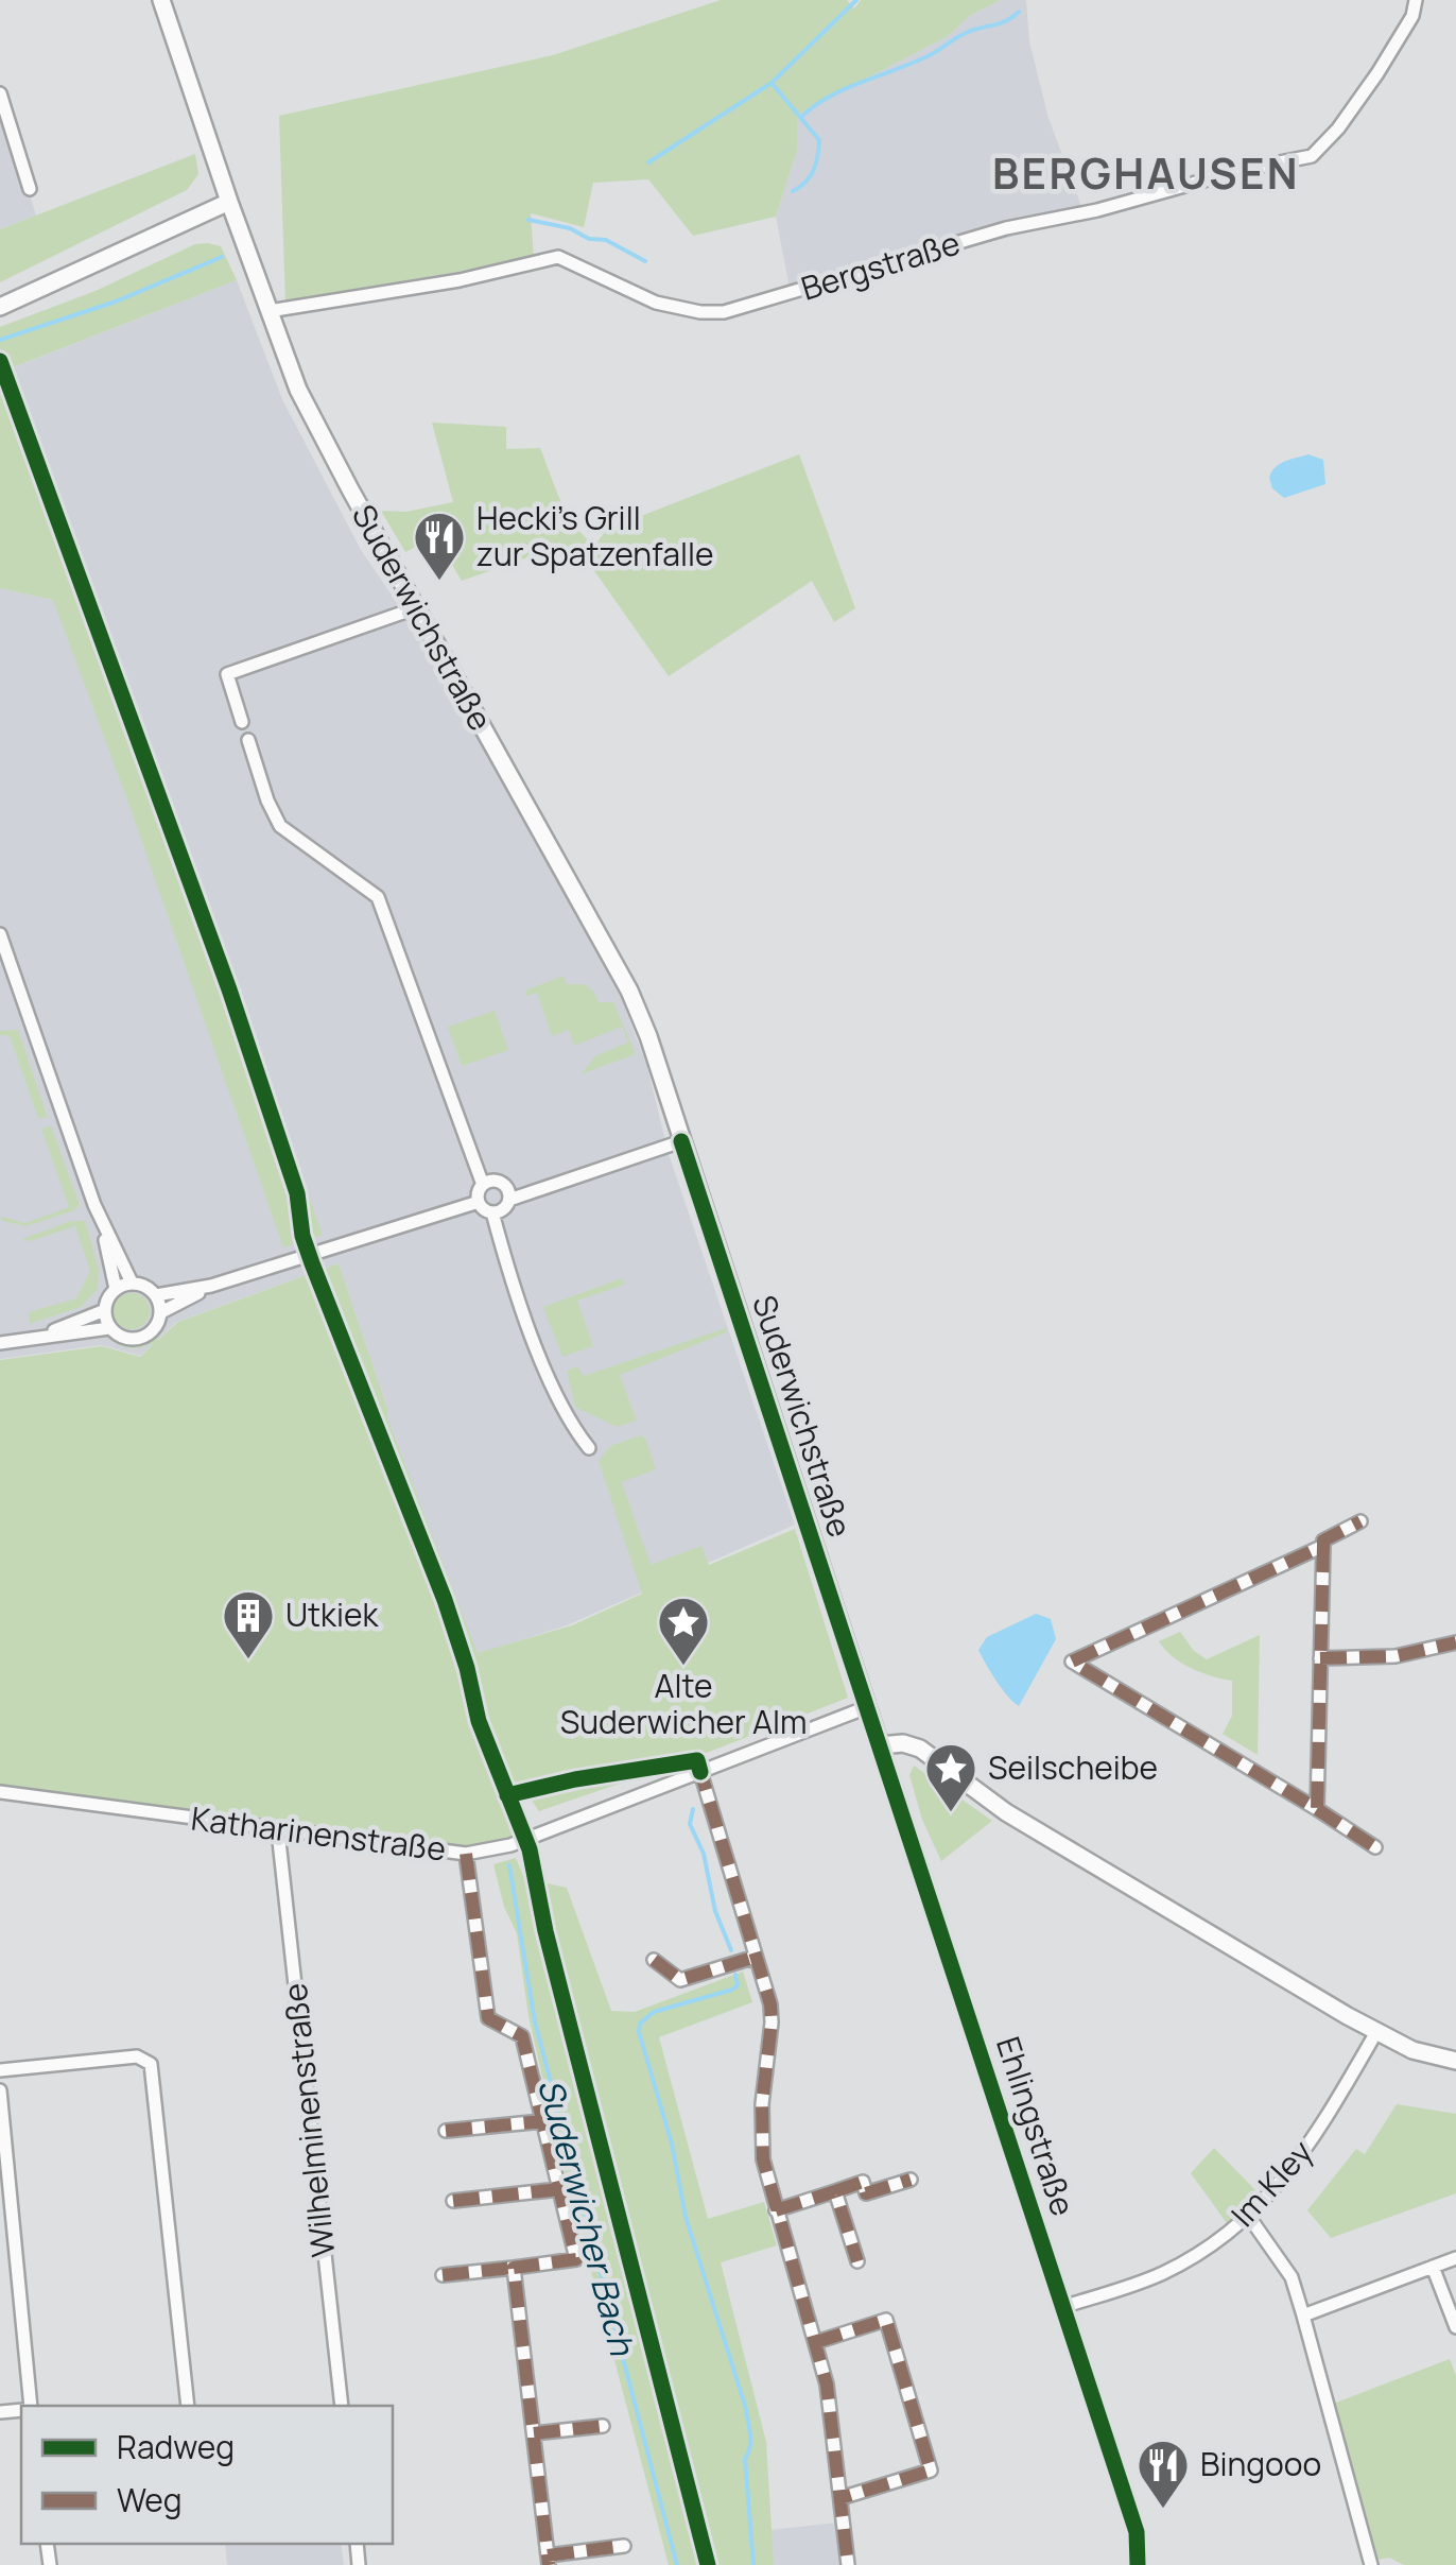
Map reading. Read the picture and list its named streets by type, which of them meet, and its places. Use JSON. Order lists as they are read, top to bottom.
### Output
{
  "streets": {
    "main road": ["Suderwichstraße", "Ehlingstraße"],
    "street": [
      "Bergstraße",
      "Katharinenstraße",
      "Wilhelminenstraße",
      "Im Kley"
    ]
  },
  "crossings": [
    ["Bergstraße", "Suderwichstraße"],
    ["Suderwichstraße", "Katharinenstraße"],
    ["Suderwichstraße", "Ehlingstraße"],
    ["Katharinenstraße", "Wilhelminenstraße"],
    ["Katharinenstraße", "Ehlingstraße"],
    ["Ehlingstraße", "Im Kley"]
  ],
  "districts": ["BERGHAUSEN"],
  "water": ["Suderwicher Bach"],
  "places": {
    "restaurant": ["Hecki's Grill zur Spatzenfalle", "Bingooo"],
    "building": ["Utkiek"],
    "place": ["Alte Suderwicher Alm", "Seilscheibe"]
  },
  "legend": ["Radweg", "Weg"]
}
